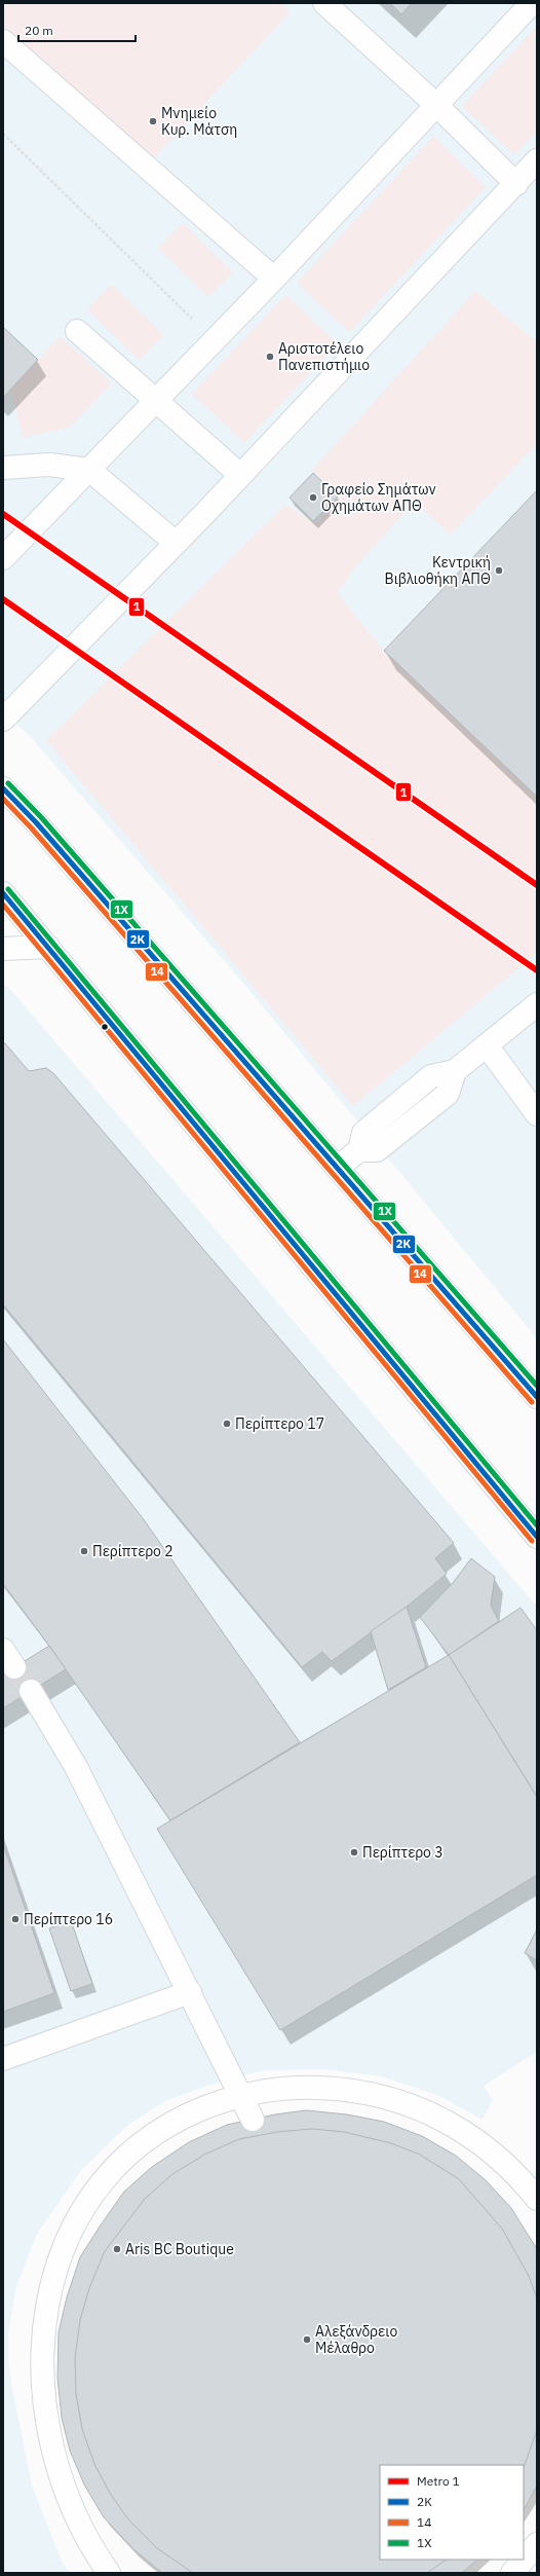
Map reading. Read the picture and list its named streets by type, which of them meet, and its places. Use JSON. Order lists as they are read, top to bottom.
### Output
{
  "places": [
    "Μνημείο Κυρ. Μάτση",
    "Αριστοτέλειο Πανεπιστήμιο",
    "Γραφείο Σημάτων Οχημάτων ΑΠΘ",
    "Κεντρική Βιβλιοθήκη ΑΠΘ",
    "Περίπτερο 17",
    "Περίπτερο 2",
    "Περίπτερο 3",
    "Περίπτερο 16",
    "Aris BC Boutique",
    "Αλεξάνδρειο Μέλαθρο"
  ],
  "lines": [
    "metro line 1",
    "transit line 1Χ",
    "transit line 2Κ",
    "transit line 14"
  ],
  "legend": [
    "Metro 1",
    "2Κ",
    "14",
    "1Χ"
  ],
  "scale_bar": "20 m"
}
